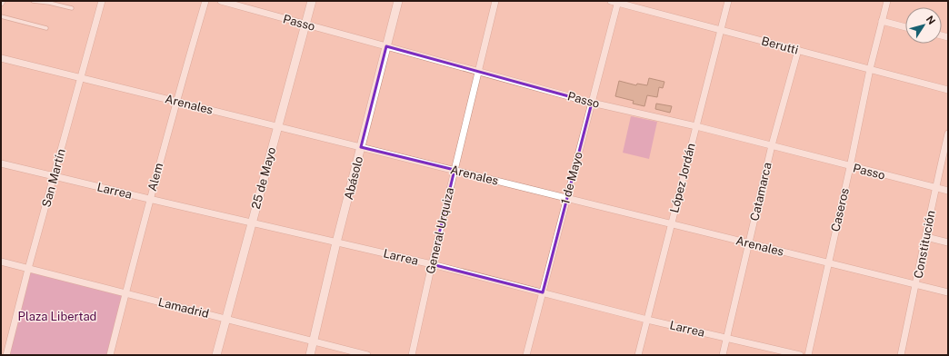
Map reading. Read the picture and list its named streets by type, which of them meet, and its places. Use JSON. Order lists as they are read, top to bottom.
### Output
{
  "streets": {
    "street": [
      "Passo",
      "Berutti",
      "Arenales",
      "Alem",
      "San Martín",
      "25 de Mayo",
      "Abásolo",
      "1 de Mayo",
      "López Jordán",
      "Larrea",
      "Catamarca",
      "Caseros",
      "General Urquiza",
      "Constitución",
      "Lamadrid"
    ]
  },
  "crossings": [
    ["Passo", "25 de Mayo"],
    ["Passo", "Abásolo"],
    ["Passo", "1 de Mayo"],
    ["Passo", "López Jordán"],
    ["Passo", "Catamarca"],
    ["Passo", "Caseros"],
    ["Passo", "General Urquiza"],
    ["Passo", "Constitución"],
    ["Berutti", "1 de Mayo"],
    ["Berutti", "López Jordán"],
    ["Berutti", "Catamarca"],
    ["Berutti", "Caseros"],
    ["Arenales", "Alem"],
    ["Arenales", "San Martín"],
    ["Arenales", "25 de Mayo"],
    ["Arenales", "Abásolo"],
    ["Arenales", "1 de Mayo"],
    ["Arenales", "López Jordán"],
    ["Arenales", "Catamarca"],
    ["Arenales", "Caseros"],
    ["Arenales", "General Urquiza"],
    ["Arenales", "Constitución"],
    ["Alem", "Larrea"],
    ["Alem", "Lamadrid"],
    ["San Martín", "Larrea"],
    ["San Martín", "Lamadrid"],
    ["25 de Mayo", "Larrea"],
    ["25 de Mayo", "Lamadrid"],
    ["Abásolo", "Larrea"],
    ["Abásolo", "Lamadrid"],
    ["1 de Mayo", "Larrea"],
    ["López Jordán", "Larrea"],
    ["Larrea", "Catamarca"],
    ["Larrea", "General Urquiza"]
  ],
  "parks": ["Plaza Libertad"],
  "north": "top right"
}
